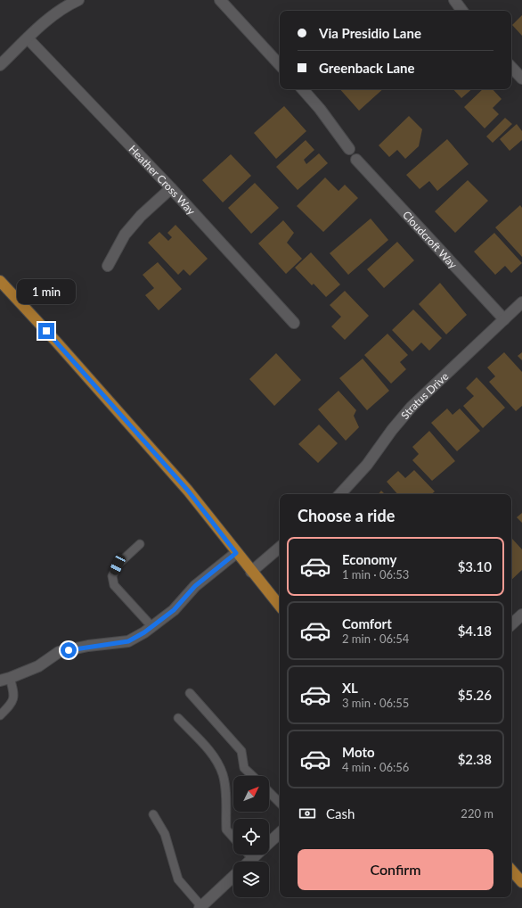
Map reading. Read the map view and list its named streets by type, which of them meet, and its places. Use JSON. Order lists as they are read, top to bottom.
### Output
{
  "streets": {
    "street": ["Heather Cross Way", "Cloudcroft Way", "Stratus Drive"]
  },
  "crossings": [
    ["Cloudcroft Way", "Stratus Drive"]
  ],
  "north": "top right",
  "page": {
    "banner": ["Via Presidio Lane", "Greenback Lane"],
    "bubble": "1 min",
    "heading": "Choose a ride",
    "list": [
      {
        "name": "Economy",
        "note": "1 min · 06:53",
        "value": "$3.10"
      },
      {
        "name": "Comfort",
        "note": "2 min · 06:54",
        "value": "$4.18"
      },
      {
        "name": "XL",
        "note": "3 min · 06:55",
        "value": "$5.26"
      },
      {
        "name": "Moto",
        "note": "4 min · 06:56",
        "value": "$2.38"
      }
    ],
    "pay": ["Cash", "220 m"],
    "buttons": "Confirm"
  }
}
